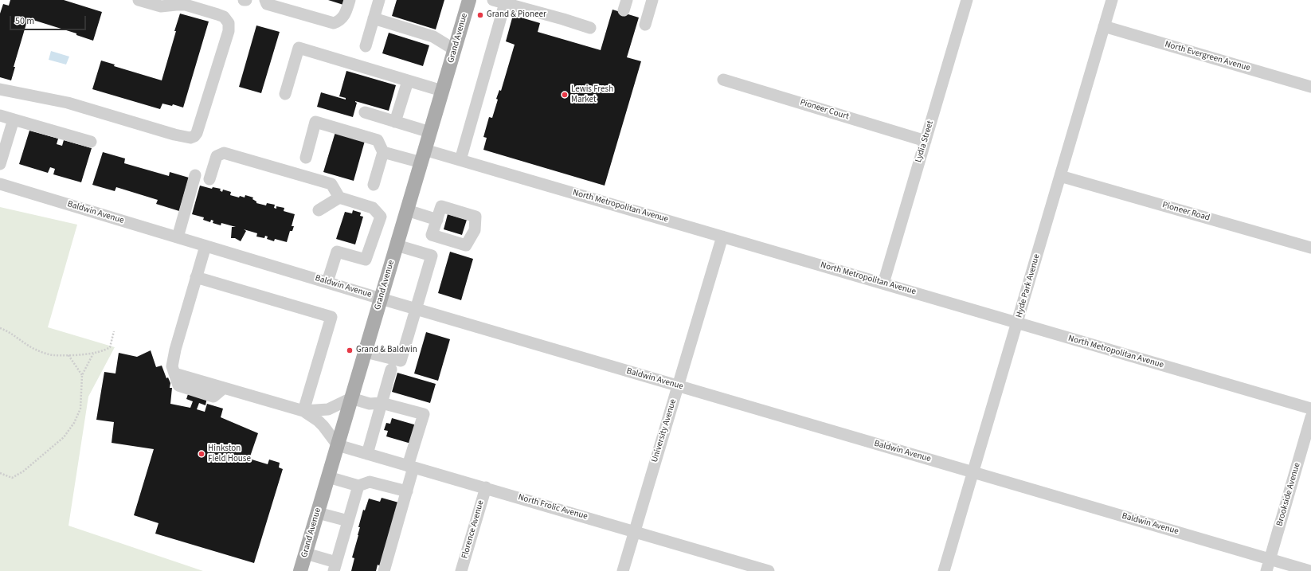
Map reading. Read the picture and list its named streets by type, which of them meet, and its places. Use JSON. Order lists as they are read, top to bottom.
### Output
{
  "streets": {
    "main road": ["Grand Avenue"],
    "street": [
      "North Evergreen Avenue",
      "Pioneer Court",
      "Lydia Street",
      "North Metropolitan Avenue",
      "Pioneer Road",
      "Baldwin Avenue",
      "Hyde Park Avenue",
      "University Avenue",
      "Brookside Avenue",
      "North Frolic Avenue",
      "Florence Avenue"
    ]
  },
  "crossings": [
    ["Grand Avenue", "North Metropolitan Avenue"],
    ["Grand Avenue", "Baldwin Avenue"],
    ["Grand Avenue", "North Frolic Avenue"],
    ["North Evergreen Avenue", "Hyde Park Avenue"],
    ["Pioneer Court", "Lydia Street"],
    ["Lydia Street", "North Metropolitan Avenue"],
    ["North Metropolitan Avenue", "Hyde Park Avenue"],
    ["North Metropolitan Avenue", "University Avenue"],
    ["Pioneer Road", "Hyde Park Avenue"],
    ["Baldwin Avenue", "Hyde Park Avenue"],
    ["Baldwin Avenue", "University Avenue"],
    ["Baldwin Avenue", "Brookside Avenue"],
    ["University Avenue", "North Frolic Avenue"],
    ["North Frolic Avenue", "Florence Avenue"]
  ],
  "places": [
    "Grand & Pioneer",
    "Lewis Fresh Market",
    "Grand & Baldwin",
    "Hinkston Field House"
  ],
  "scale_bar": "50 m"
}
